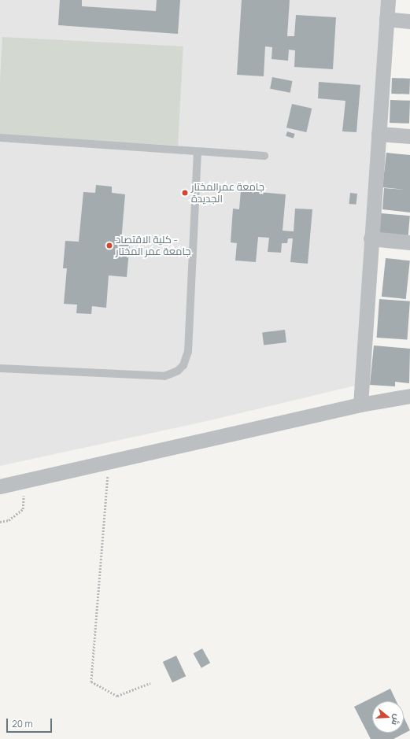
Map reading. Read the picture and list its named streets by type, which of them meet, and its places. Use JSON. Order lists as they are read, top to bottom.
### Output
{
  "places": ["جامعة عمرالمختار الجديدة", "كلية الاقتصاد - جامعة عمر المختار"],
  "scale_bar": "20 m",
  "north": "right"
}
